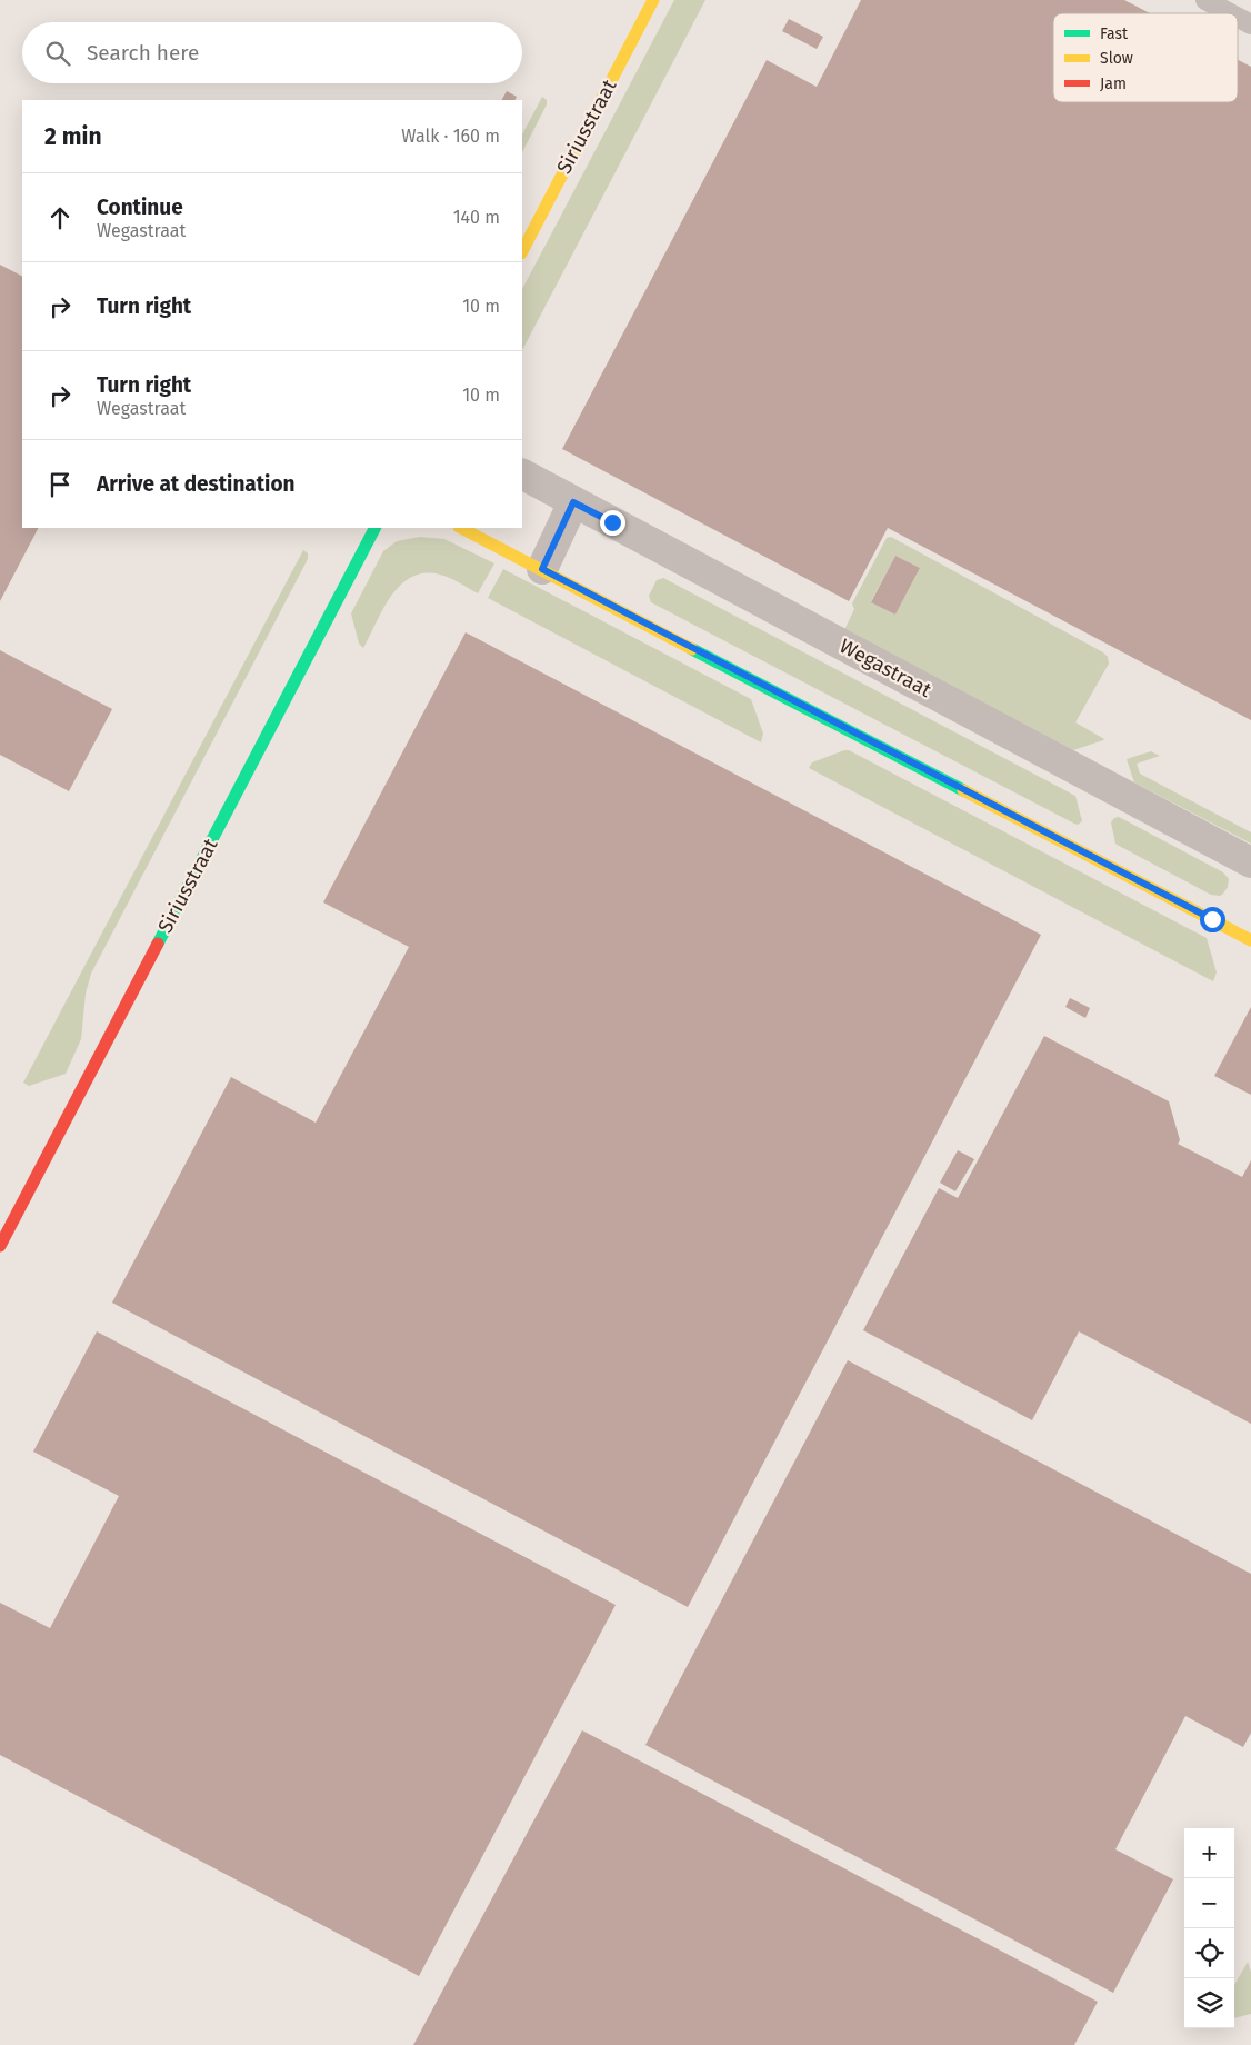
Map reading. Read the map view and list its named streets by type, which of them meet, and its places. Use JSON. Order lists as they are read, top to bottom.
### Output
{
  "streets": {
    "street": ["Siriusstraat", "Wegastraat"]
  },
  "legend": ["Fast", "Slow", "Jam"],
  "page": {
    "search": "Search here",
    "heading": ["2 min", "Walk · 160 m"],
    "list": [
      ["Continue", "Wegastraat", "140 m"],
      ["Turn right", "10 m"],
      ["Turn right", "Wegastraat", "10 m"],
      "Arrive at destination"
    ],
    "map_buttons": ["+", "−"]
  }
}
